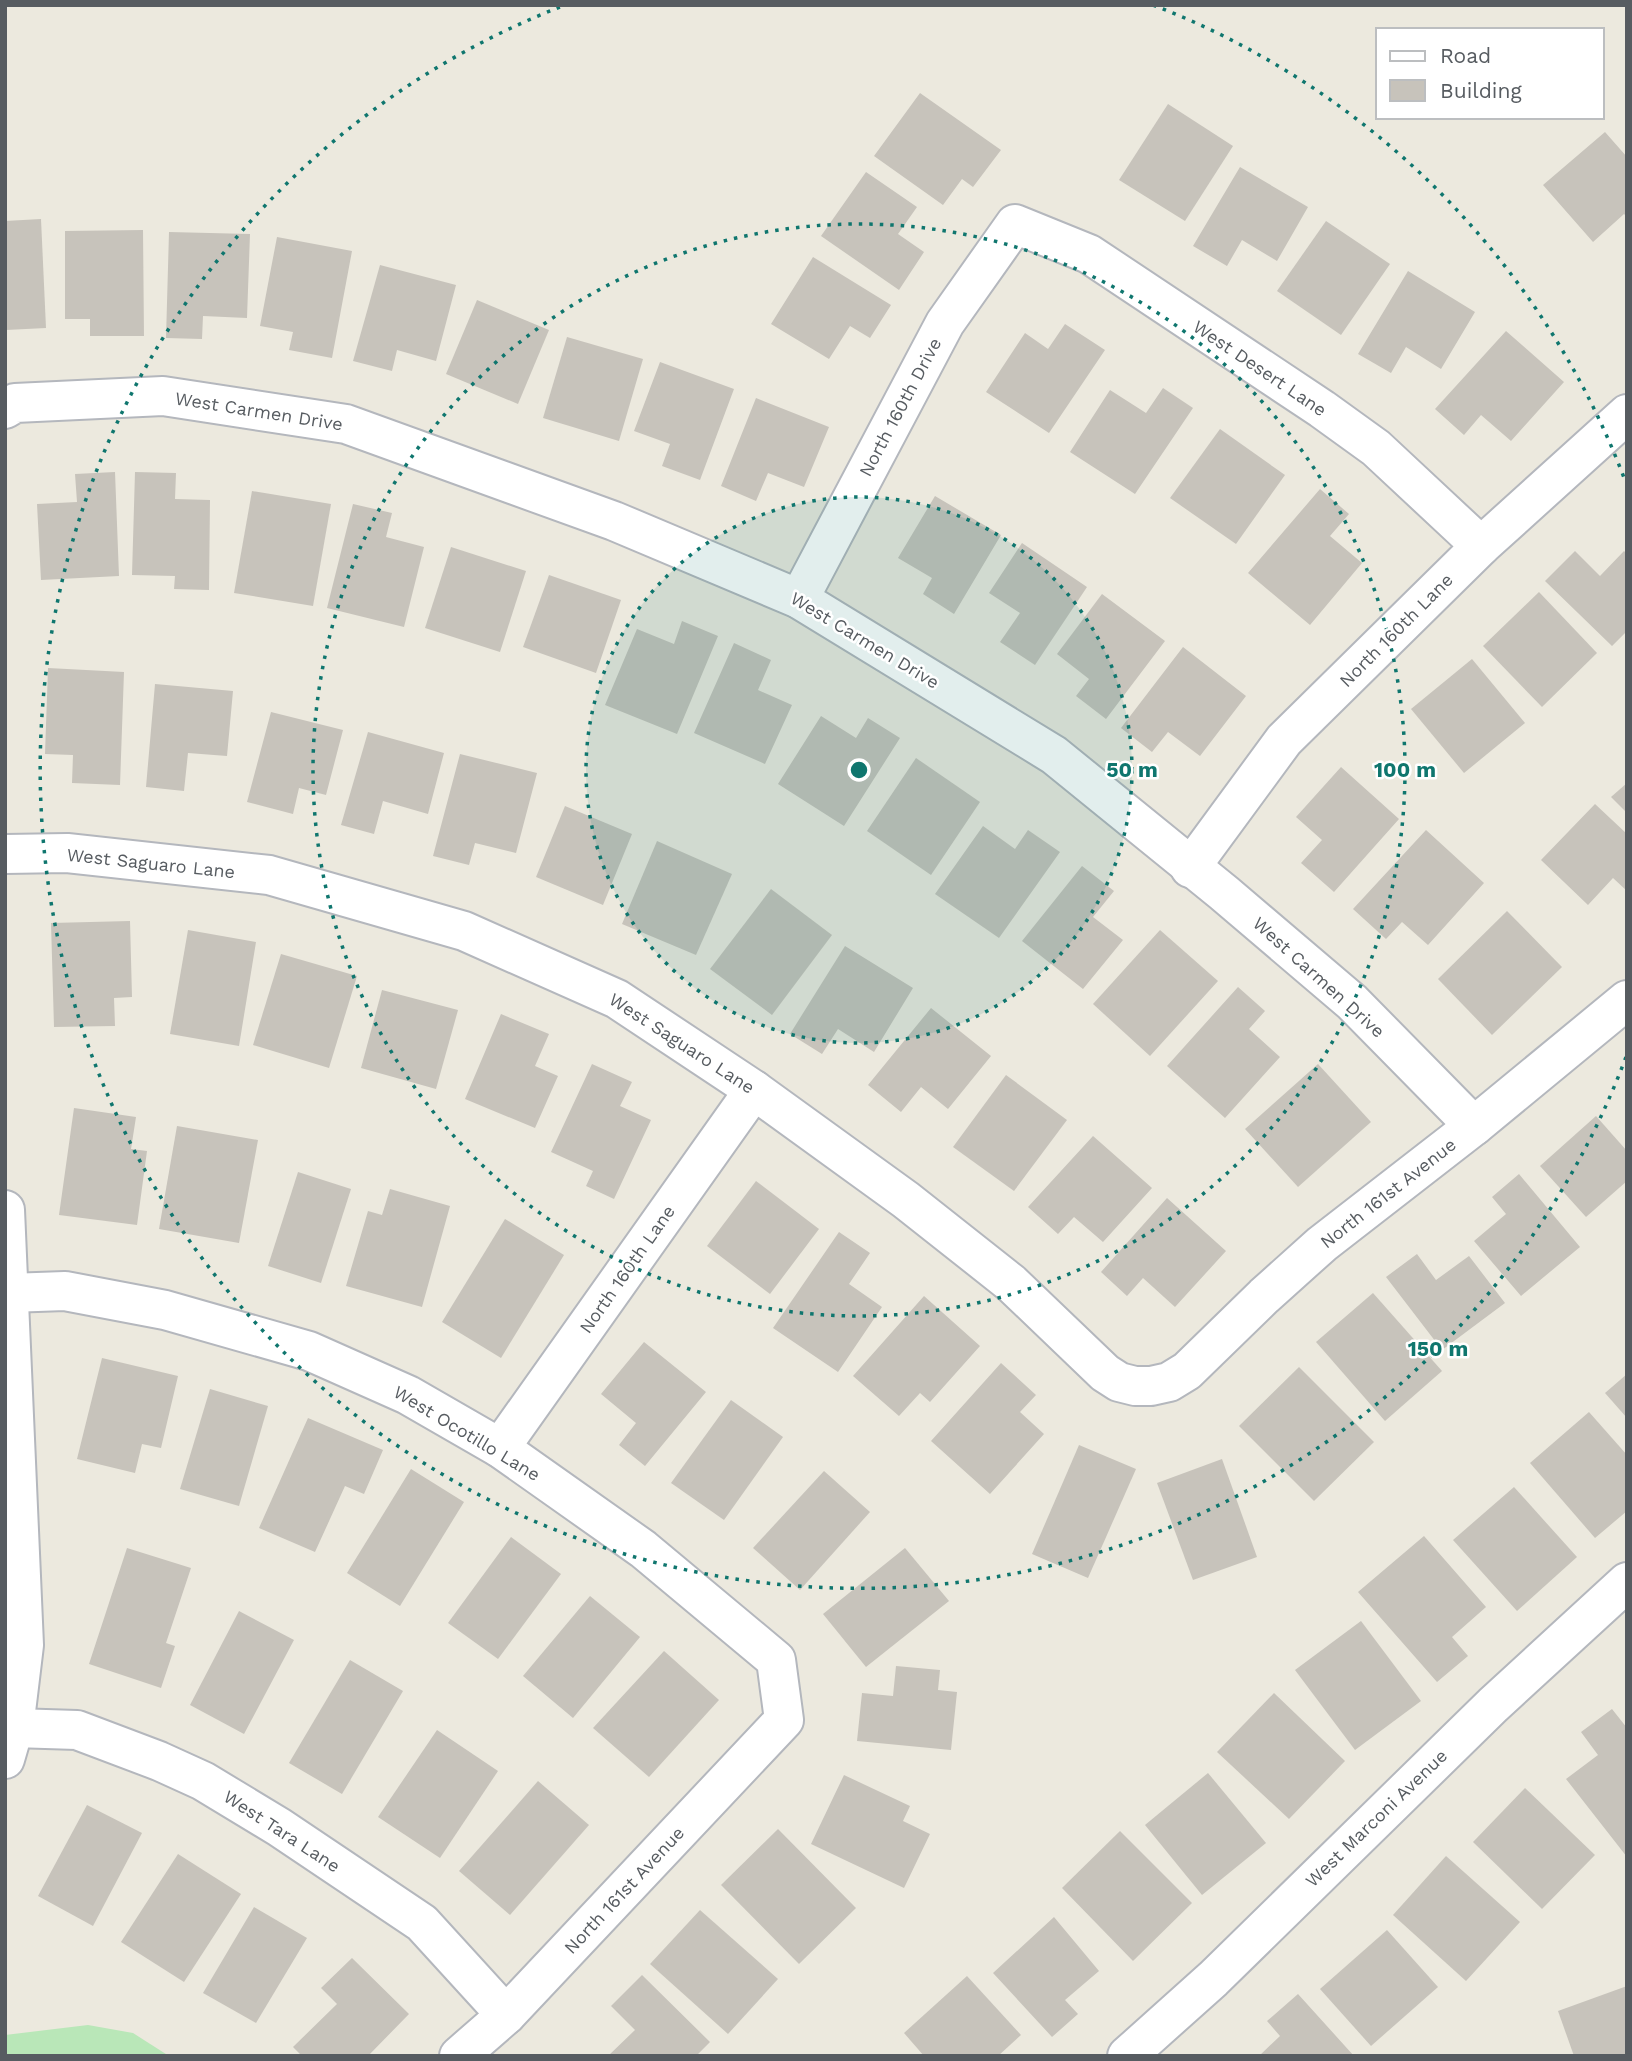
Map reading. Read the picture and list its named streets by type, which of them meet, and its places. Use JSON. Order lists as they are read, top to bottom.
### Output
{
  "streets": {
    "street": [
      "West Desert Lane",
      "North 160th Drive",
      "West Carmen Drive",
      "North 160th Lane",
      "West Saguaro Lane",
      "North 161st Avenue",
      "West Ocotillo Lane",
      "West Marconi Avenue",
      "West Tara Lane"
    ]
  },
  "crossings": [
    ["West Desert Lane", "North 160th Drive"],
    ["West Desert Lane", "North 160th Lane"],
    ["North 160th Drive", "West Carmen Drive"],
    ["West Carmen Drive", "North 160th Lane"],
    ["West Carmen Drive", "North 161st Avenue"],
    ["North 160th Lane", "West Saguaro Lane"],
    ["North 160th Lane", "West Ocotillo Lane"],
    ["West Saguaro Lane", "North 161st Avenue"],
    ["North 161st Avenue", "West Ocotillo Lane"],
    ["North 161st Avenue", "West Tara Lane"]
  ],
  "legend": ["Road", "Building"],
  "rings": ["50 m", "100 m", "150 m"]
}
